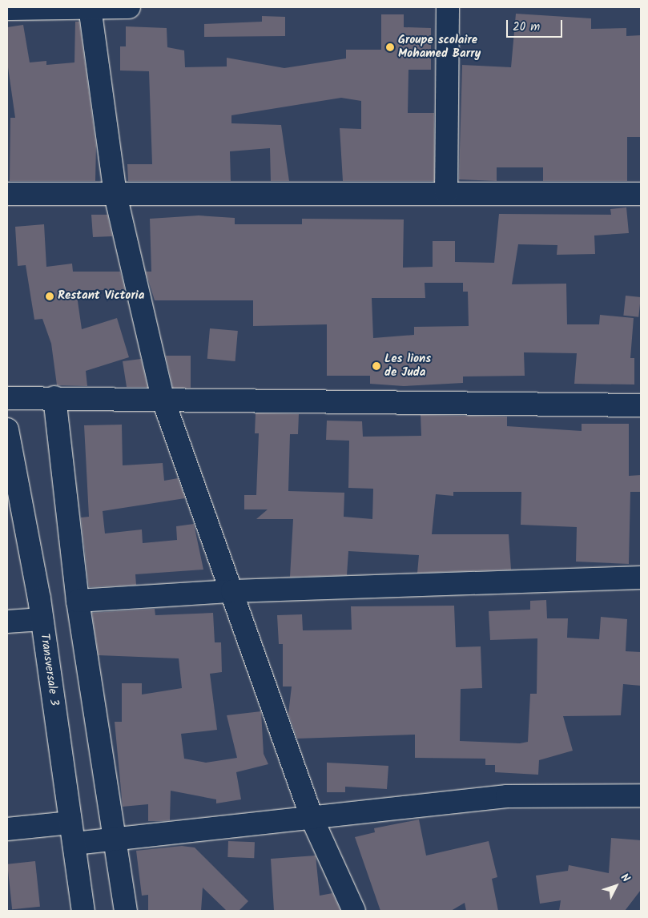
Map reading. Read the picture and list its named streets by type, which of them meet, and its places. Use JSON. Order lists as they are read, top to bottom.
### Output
{
  "streets": {
    "street": ["Transversale 3"]
  },
  "places": ["Groupe scolaire Mohamed Barry", "Restant Victoria", "Les lions de Juda"],
  "scale_bar": "20 m",
  "north": "top right"
}
